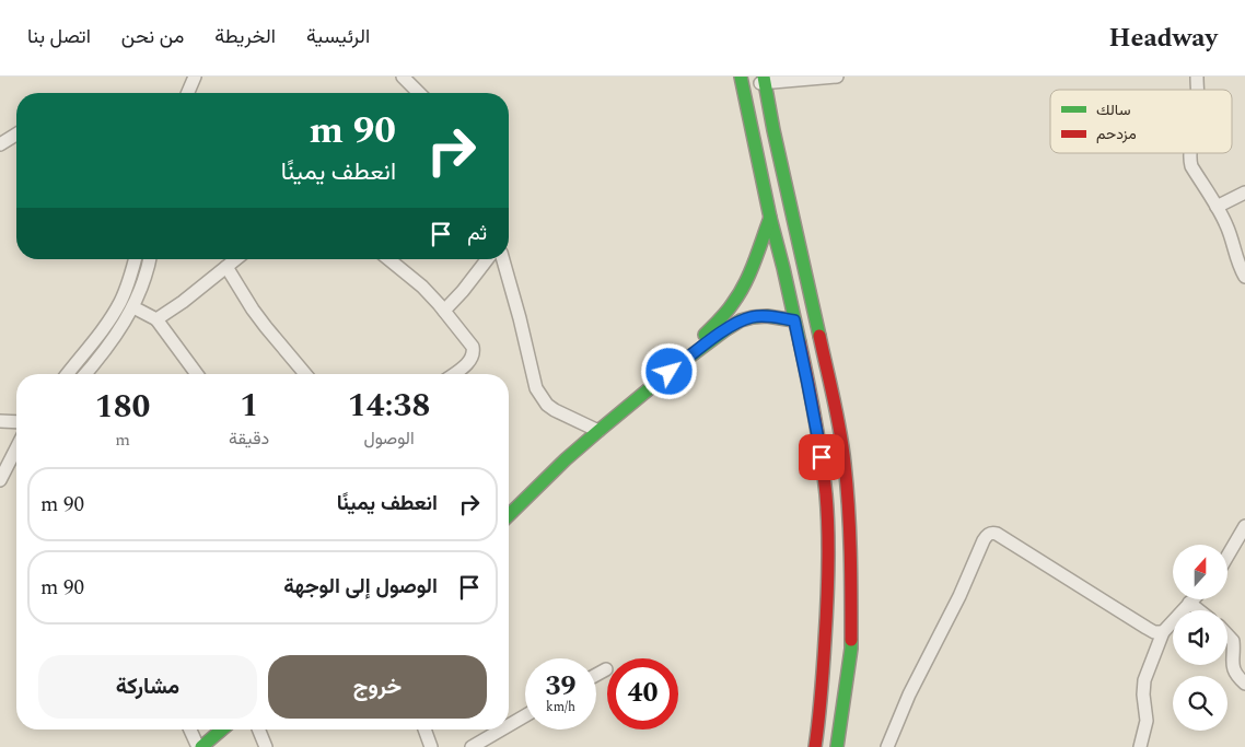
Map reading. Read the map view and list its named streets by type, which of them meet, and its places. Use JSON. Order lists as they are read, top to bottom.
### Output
{
  "legend": ["سالك", "مزدحم"],
  "north": "top",
  "page": {
    "header": "Headway",
    "nav": [
      "الرئيسية",
      "الخريطة",
      "من نحن",
      "اتصل بنا"
    ],
    "turn": ["90 m", "انعطف يمينًا"],
    "then": "ثم",
    "eta": [
      "14:38",
      "الوصول",
      "1",
      "دقيقة",
      "180",
      "m"
    ],
    "list": [
      {
        "name": "انعطف يمينًا",
        "value": "90 m"
      },
      {
        "name": "الوصول إلى الوجهة",
        "value": "90 m"
      }
    ],
    "buttons": ["خروج", "مشاركة"],
    "speed": "39 km/h",
    "limit": "40"
  }
}
